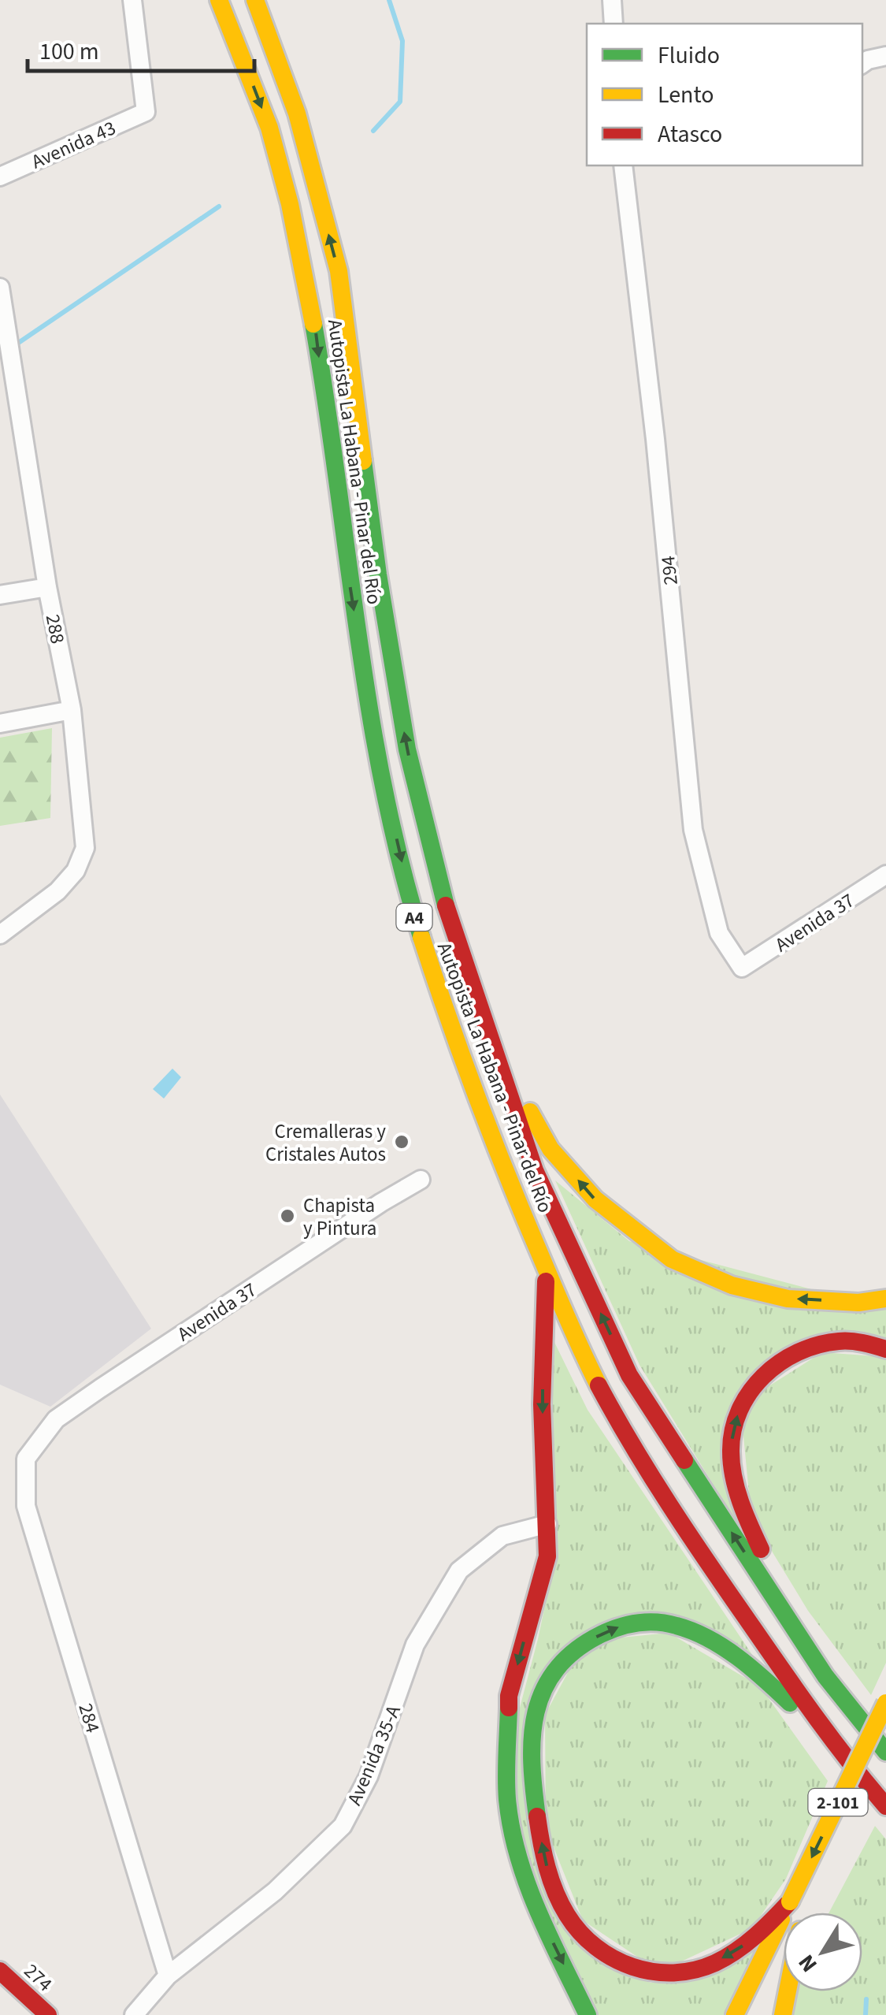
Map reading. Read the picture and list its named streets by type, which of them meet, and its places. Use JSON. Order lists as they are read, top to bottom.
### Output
{
  "streets": {
    "main road": [
      "Autopista La Habana - Pinar del Río",
      "A4",
      "2-101",
      "274"
    ],
    "street": [
      "Avenida 43",
      "294",
      "288",
      "Avenida 37",
      "284",
      "Avenida 35-A"
    ]
  },
  "crossings": [
    ["294", "Avenida 37"],
    ["Avenida 37", "284"],
    ["284", "Avenida 35-A"]
  ],
  "places": ["Cremalleras y Cristales Autos", "Chapista y Pintura"],
  "legend": ["Fluido", "Lento", "Atasco"],
  "scale_bar": "100 m",
  "north": "bottom left"
}
